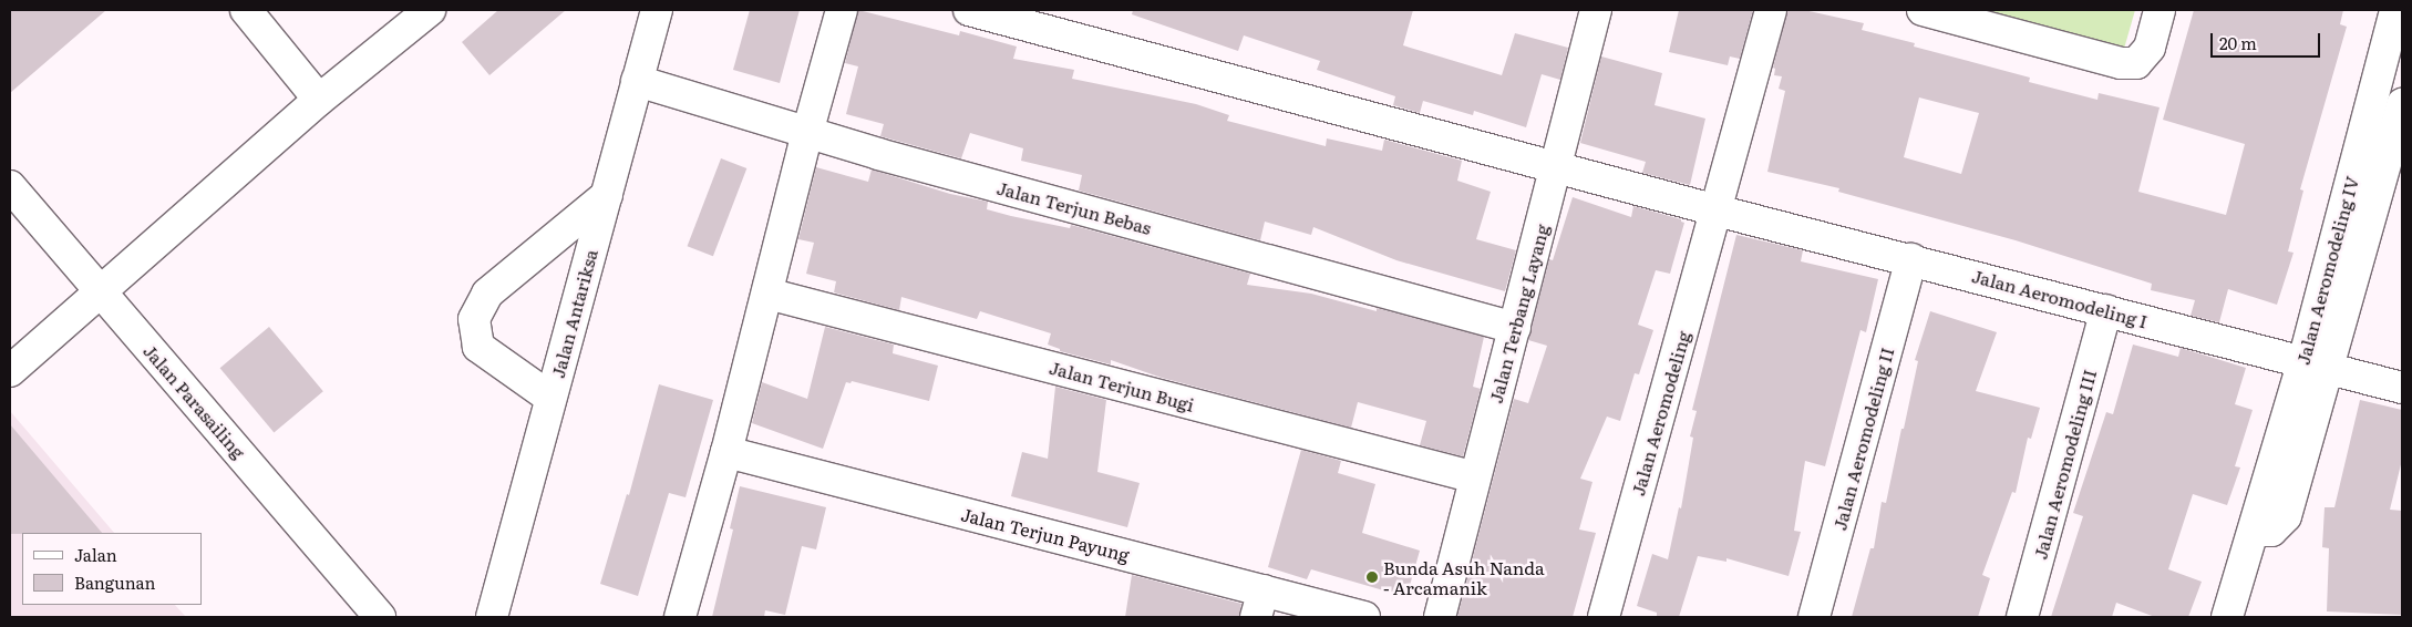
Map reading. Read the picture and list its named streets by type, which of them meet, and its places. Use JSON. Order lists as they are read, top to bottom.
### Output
{
  "streets": {
    "street": [
      "Jalan Terjun Bebas",
      "Jalan Aeromodeling IV",
      "Jalan Aeromodeling I",
      "Jalan Antariksa",
      "Jalan Terbang Layang",
      "Jalan Terjun Bugi",
      "Jalan Parasailing",
      "Jalan Aeromodeling",
      "Jalan Aeromodeling II",
      "Jalan Aeromodeling III",
      "Jalan Terjun Payung"
    ]
  },
  "crossings": [
    ["Jalan Terjun Bebas", "Jalan Antariksa"],
    ["Jalan Terjun Bebas", "Jalan Terbang Layang"],
    ["Jalan Aeromodeling IV", "Jalan Aeromodeling I"],
    ["Jalan Aeromodeling I", "Jalan Terbang Layang"],
    ["Jalan Aeromodeling I", "Jalan Aeromodeling"],
    ["Jalan Aeromodeling I", "Jalan Aeromodeling II"],
    ["Jalan Aeromodeling I", "Jalan Aeromodeling III"],
    ["Jalan Terbang Layang", "Jalan Terjun Bugi"]
  ],
  "places": ["Bunda Asuh Nanda - Arcamanik"],
  "legend": ["Jalan", "Bangunan"],
  "scale_bar": "20 m"
}
